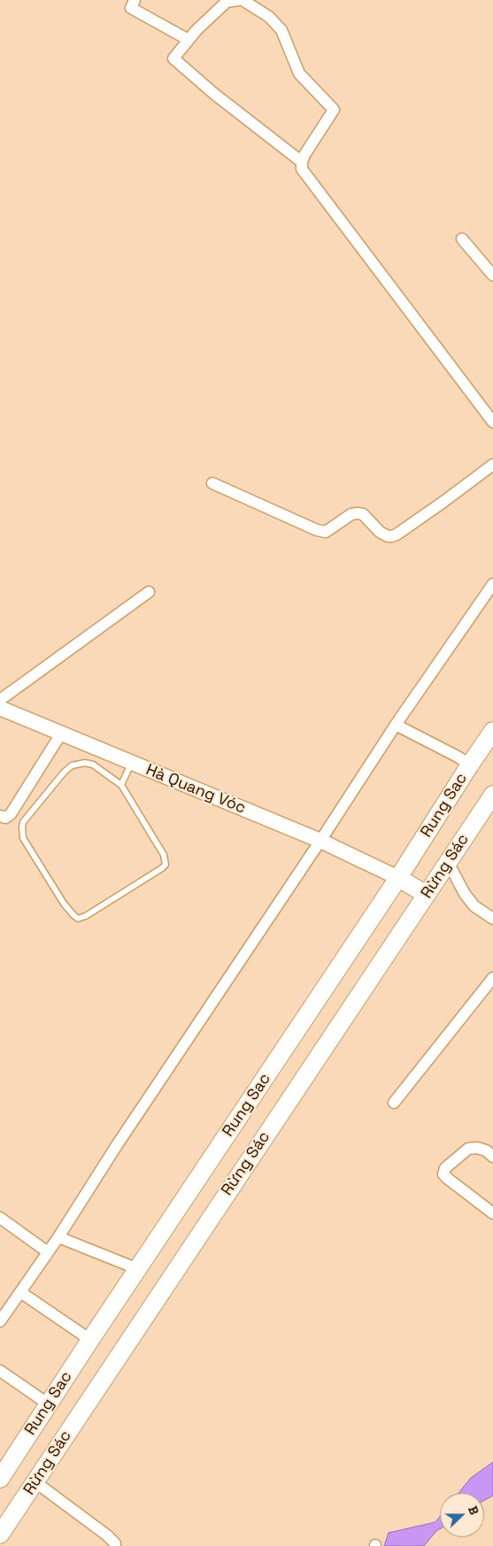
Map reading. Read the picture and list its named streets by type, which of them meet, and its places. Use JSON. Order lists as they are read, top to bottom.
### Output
{
  "streets": {
    "main road": ["Rung Sac", "Rừng Sác"],
    "street": ["Hà Quang Vóc"]
  },
  "crossings": [
    ["Hà Quang Vóc", "Rung Sac"]
  ],
  "north": "right"
}
